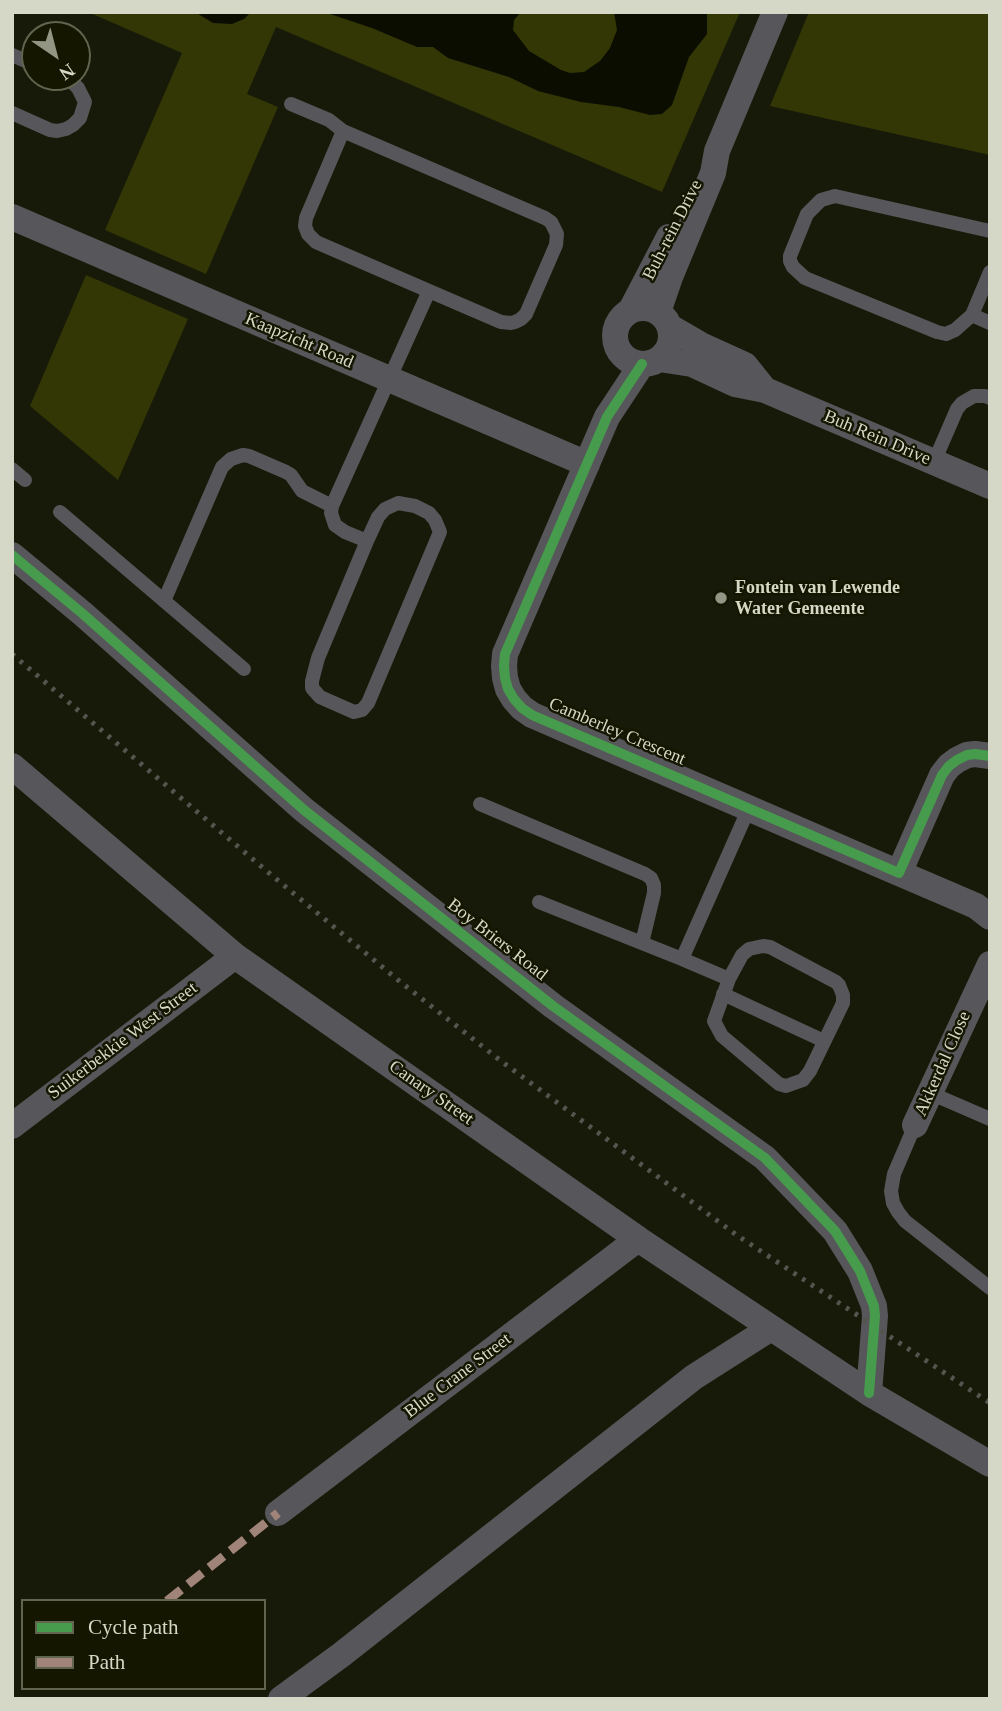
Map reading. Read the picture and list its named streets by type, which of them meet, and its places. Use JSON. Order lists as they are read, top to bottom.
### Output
{
  "streets": {
    "street": [
      "Buh-rein Drive",
      "Kaapzicht Road",
      "Buh Rein Drive",
      "Camberley Crescent",
      "Boy Briers Road",
      "Suikerbekkie West Street",
      "Akkerdal Close",
      "Canary Street",
      "Blue Crane Street"
    ]
  },
  "crossings": [
    ["Buh-rein Drive", "Buh Rein Drive"],
    ["Buh-rein Drive", "Camberley Crescent"],
    ["Kaapzicht Road", "Camberley Crescent"],
    ["Buh Rein Drive", "Camberley Crescent"],
    ["Boy Briers Road", "Canary Street"],
    ["Suikerbekkie West Street", "Canary Street"],
    ["Canary Street", "Blue Crane Street"]
  ],
  "places": ["Fontein van Lewende Water Gemeente"],
  "legend": ["Cycle path", "Path"],
  "north": "bottom right"
}
